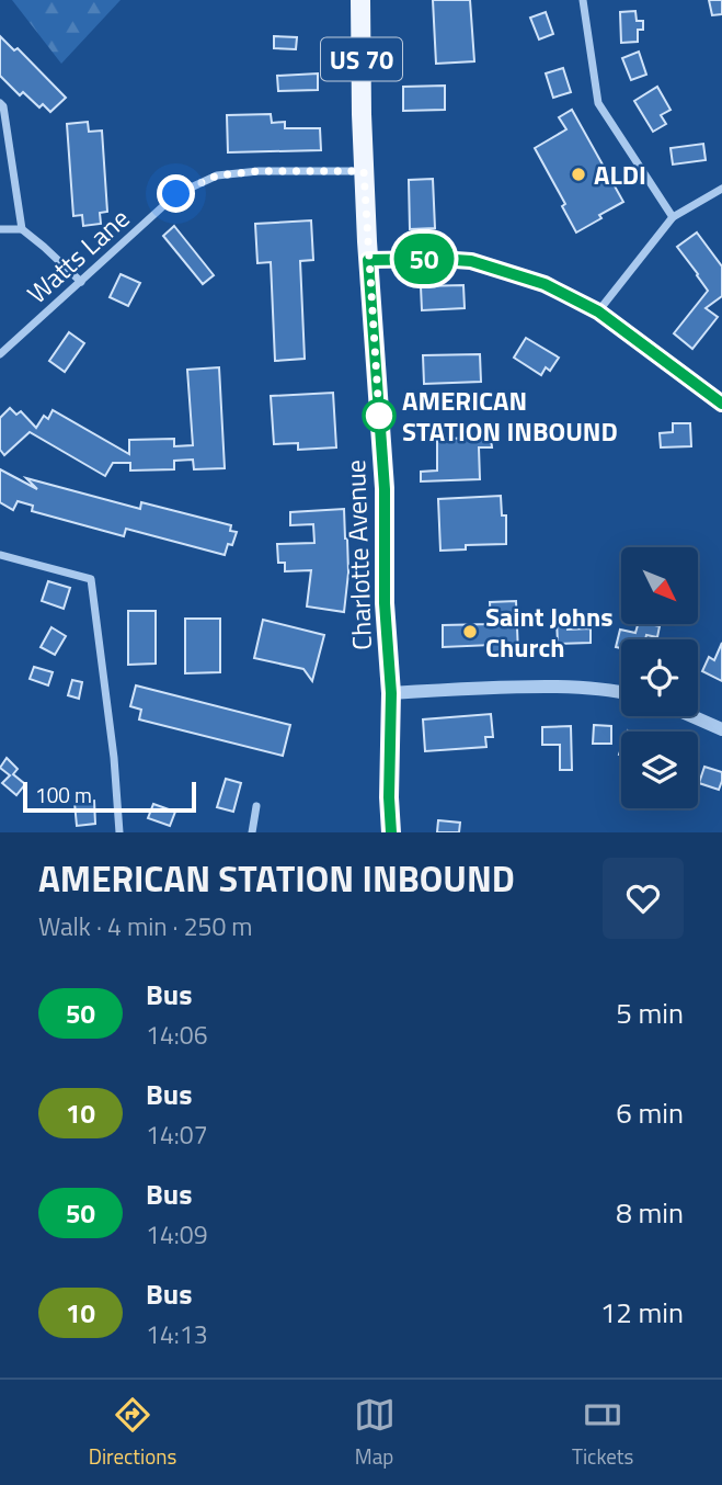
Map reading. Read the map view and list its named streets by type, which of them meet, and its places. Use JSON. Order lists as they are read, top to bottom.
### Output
{
  "streets": {
    "main road": ["US 70", "Charlotte Avenue"],
    "street": ["Watts Lane"]
  },
  "crossings": [
    ["Watts Lane", "Charlotte Avenue"]
  ],
  "places": ["ALDI", "AMERICAN STATION INBOUND", "Saint Johns Church"],
  "lines": ["bus line 50"],
  "scale_bar": "100 m",
  "north": "bottom right",
  "page": {
    "on_map": "50",
    "scale": "100 m",
    "heading": ["AMERICAN STATION INBOUND", "Walk · 4 min · 250 m"],
    "list": [
      {
        "mark": "50",
        "name": "Bus",
        "note": "14:06",
        "value": "5 min"
      },
      {
        "mark": "10",
        "name": "Bus",
        "note": "14:07",
        "value": "6 min"
      },
      {
        "mark": "50",
        "name": "Bus",
        "note": "14:09",
        "value": "8 min"
      },
      {
        "mark": "10",
        "name": "Bus",
        "note": "14:13",
        "value": "12 min"
      }
    ],
    "tabs": ["Directions", "Map", "Tickets"]
  }
}
